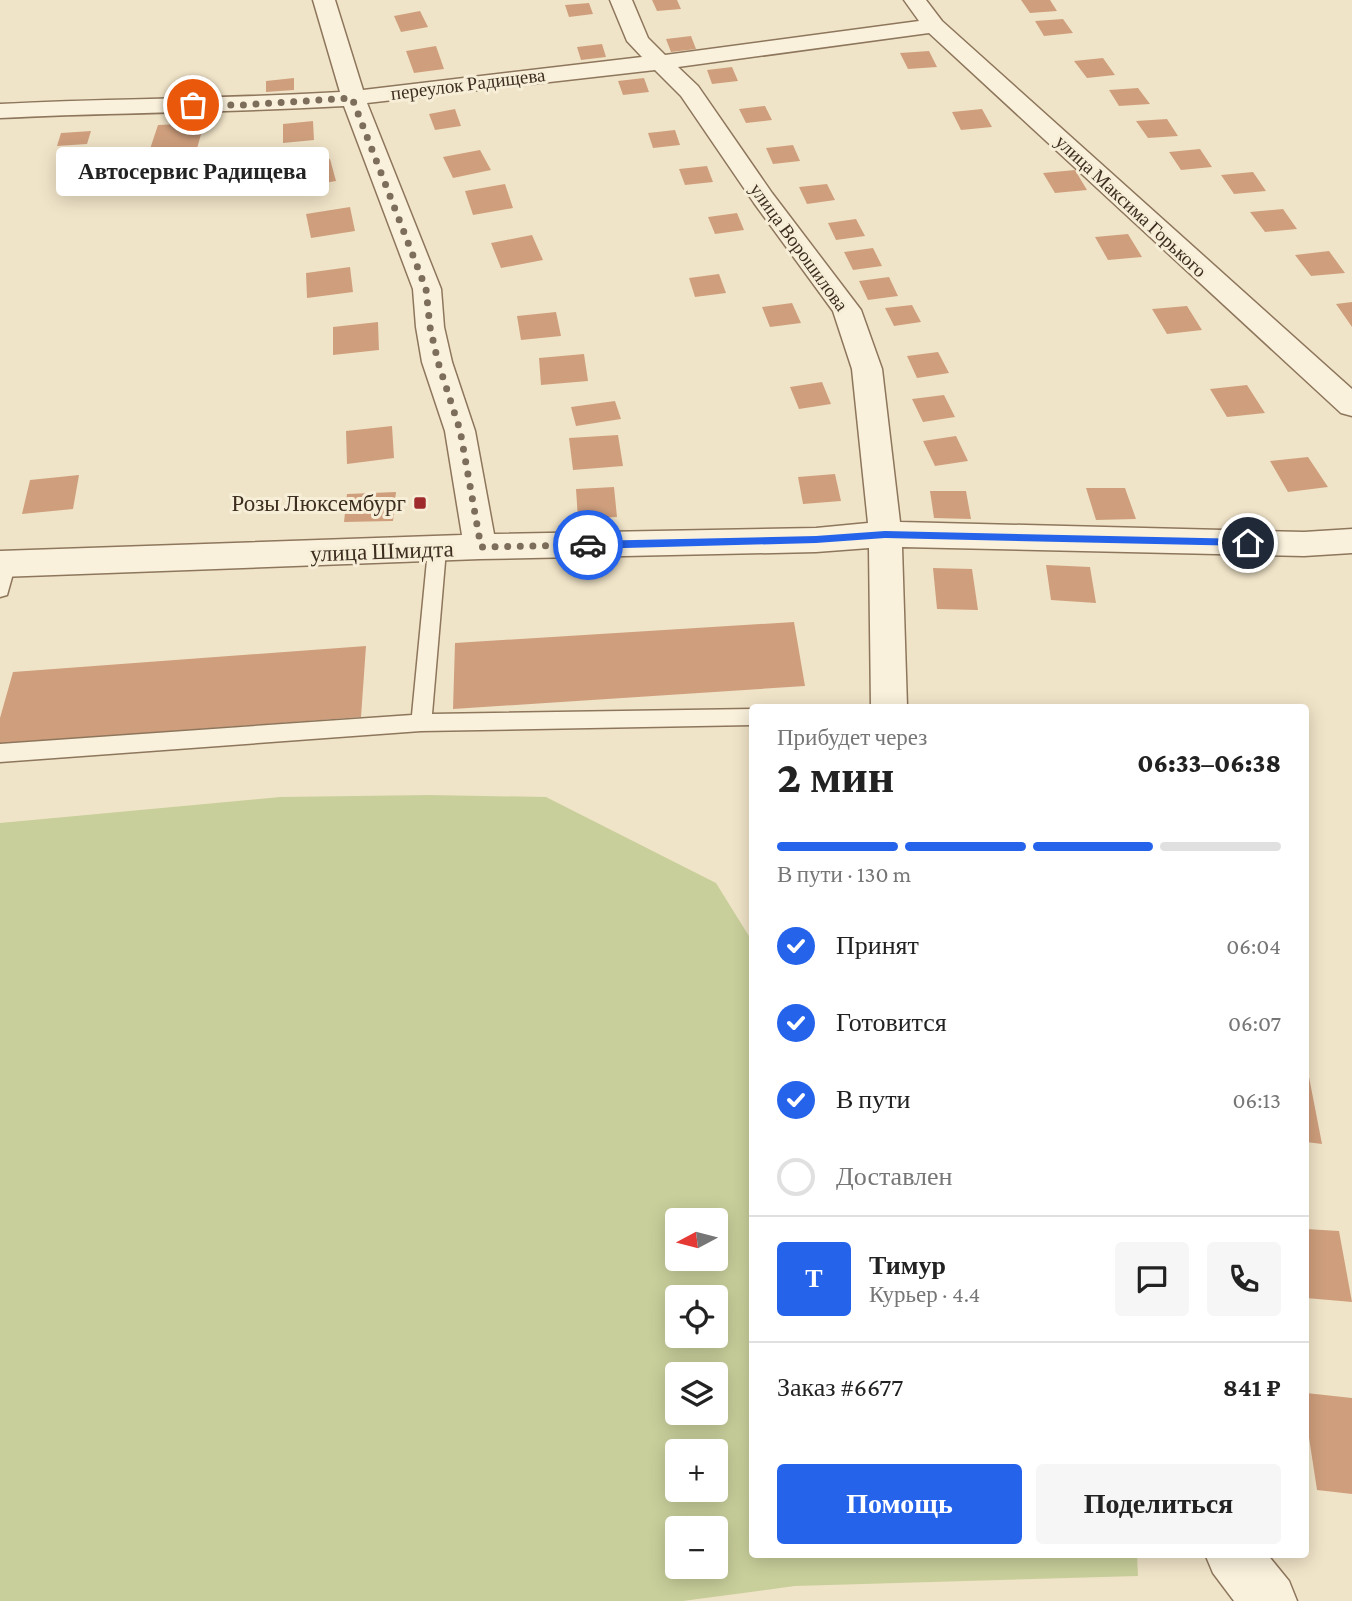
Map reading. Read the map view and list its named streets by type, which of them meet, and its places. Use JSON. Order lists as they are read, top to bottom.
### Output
{
  "streets": {
    "street": [
      "переулок Радищева",
      "улица Максима Горького",
      "улица Ворошилова",
      "улица Шмидта"
    ]
  },
  "crossings": [
    ["переулок Радищева", "улица Максима Горького"],
    ["переулок Радищева", "улица Ворошилова"],
    ["улица Ворошилова", "улица Шмидта"]
  ],
  "places": {
    "other": ["Автосервис Радищева"],
    "transit": ["Розы Люксембург"]
  },
  "north": "left",
  "page": {
    "bubble": "Автосервис Радищева",
    "heading": ["2 мин", "Прибудет через", "06:33–06:38"],
    "panel": [
      "Тимур",
      "Курьер · 4.4",
      "Заказ #6677",
      "841 ₽"
    ],
    "bar": "В пути · 130 m",
    "list": [
      ["Принят", "06:04"],
      ["Готовится", "06:07"],
      ["В пути", "06:13"],
      "Доставлен"
    ],
    "map_buttons": ["+", "−"],
    "round": "Т",
    "buttons": ["Помощь", "Поделиться"]
  }
}
